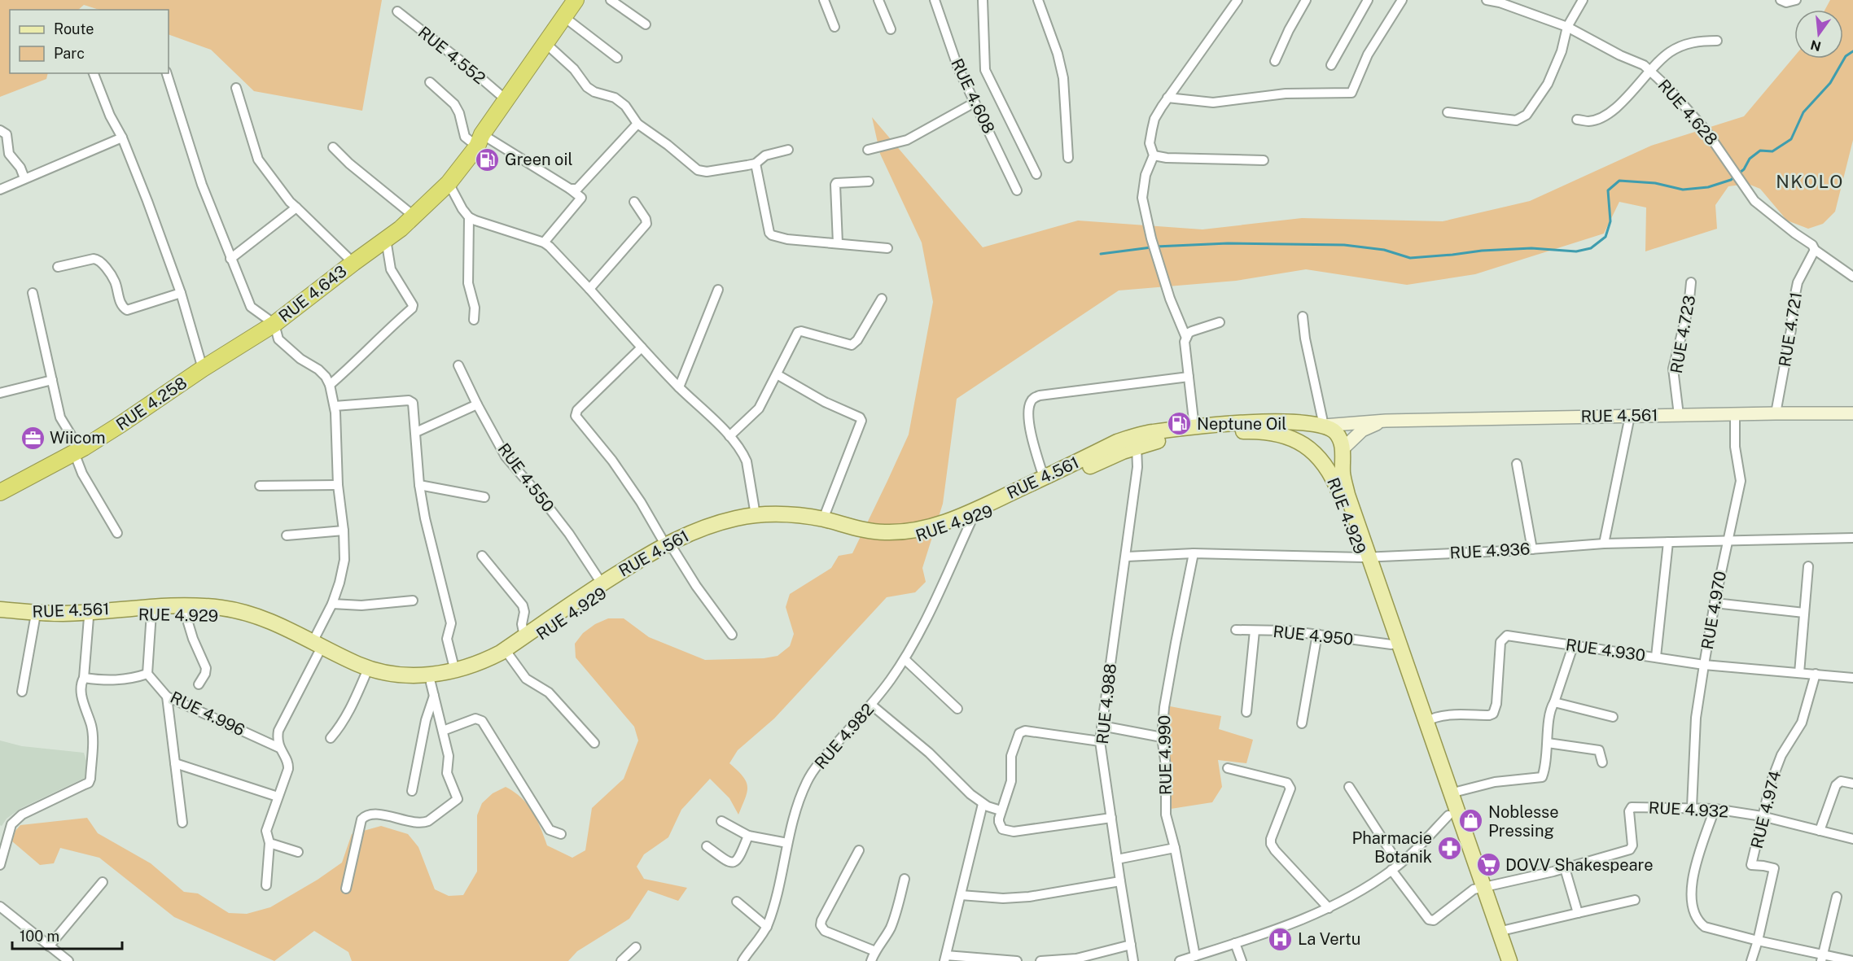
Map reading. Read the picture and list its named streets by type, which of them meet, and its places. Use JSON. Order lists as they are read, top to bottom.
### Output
{
  "streets": {
    "highway": ["RUE 4.643", "RUE 4.258"],
    "main road": ["RUE 4.561", "RUE 4.929"],
    "street": [
      "RUE 4.552",
      "RUE 4.608",
      "RUE 4.628",
      "RUE 4.721",
      "RUE 4.723",
      "RUE 4.550",
      "RUE 4.936",
      "RUE 4.970",
      "RUE 4.950",
      "RUE 4.930",
      "RUE 4.988",
      "RUE 4.996",
      "RUE 4.982",
      "RUE 4.990",
      "RUE 4.932",
      "RUE 4.974"
    ]
  },
  "crossings": [
    ["RUE 4.552", "RUE 4.643"],
    ["RUE 4.628", "RUE 4.721"],
    ["RUE 4.643", "RUE 4.258"],
    ["RUE 4.643", "RUE 4.561"],
    ["RUE 4.643", "RUE 4.929"],
    ["RUE 4.643", "RUE 4.996"],
    ["RUE 4.721", "RUE 4.561"],
    ["RUE 4.723", "RUE 4.561"],
    ["RUE 4.561", "RUE 4.550"],
    ["RUE 4.561", "RUE 4.929"],
    ["RUE 4.561", "RUE 4.970"],
    ["RUE 4.929", "RUE 4.936"],
    ["RUE 4.929", "RUE 4.950"],
    ["RUE 4.929", "RUE 4.930"],
    ["RUE 4.929", "RUE 4.988"],
    ["RUE 4.929", "RUE 4.982"],
    ["RUE 4.929", "RUE 4.932"],
    ["RUE 4.936", "RUE 4.970"],
    ["RUE 4.936", "RUE 4.988"],
    ["RUE 4.936", "RUE 4.990"],
    ["RUE 4.970", "RUE 4.930"],
    ["RUE 4.970", "RUE 4.932"],
    ["RUE 4.930", "RUE 4.974"],
    ["RUE 4.932", "RUE 4.974"]
  ],
  "districts": ["NKOLO"],
  "places": {
    "fuel station": ["Green oil", "Neptune Oil"],
    "office": ["Wiicom"],
    "shop": ["Noblesse Pressing"],
    "pharmacy": ["Pharmacie Botanik"],
    "supermarket": ["DOVV Shakespeare"],
    "hospital": ["La Vertu"]
  },
  "legend": ["Route", "Parc"],
  "scale_bar": "100 m",
  "north": "bottom"
}
